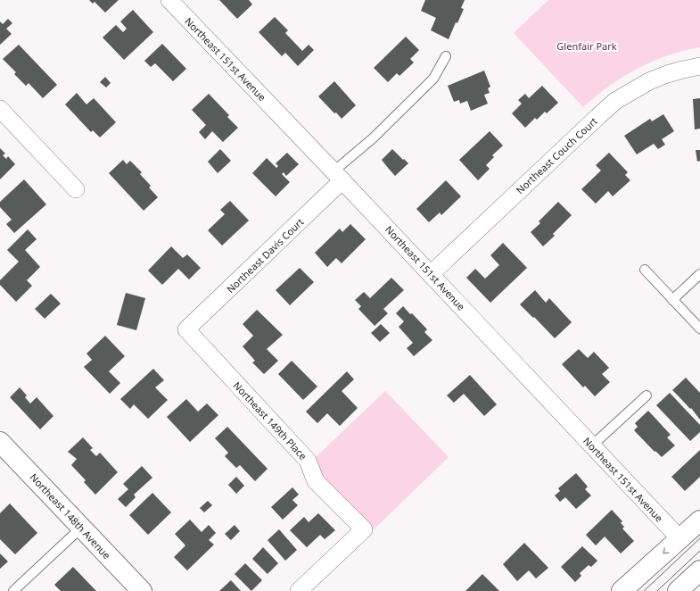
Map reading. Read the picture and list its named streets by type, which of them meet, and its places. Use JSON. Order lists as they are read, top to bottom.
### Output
{
  "streets": {
    "main road": ["Northeast 148th Avenue"],
    "street": [
      "Northeast 151st Avenue",
      "Northeast Couch Court",
      "Northeast Davis Court",
      "Northeast 149th Place"
    ]
  },
  "crossings": [
    ["Northeast 151st Avenue", "Northeast Couch Court"],
    ["Northeast 151st Avenue", "Northeast Davis Court"],
    ["Northeast Davis Court", "Northeast 149th Place"]
  ],
  "parks": ["Glenfair Park"]
}
